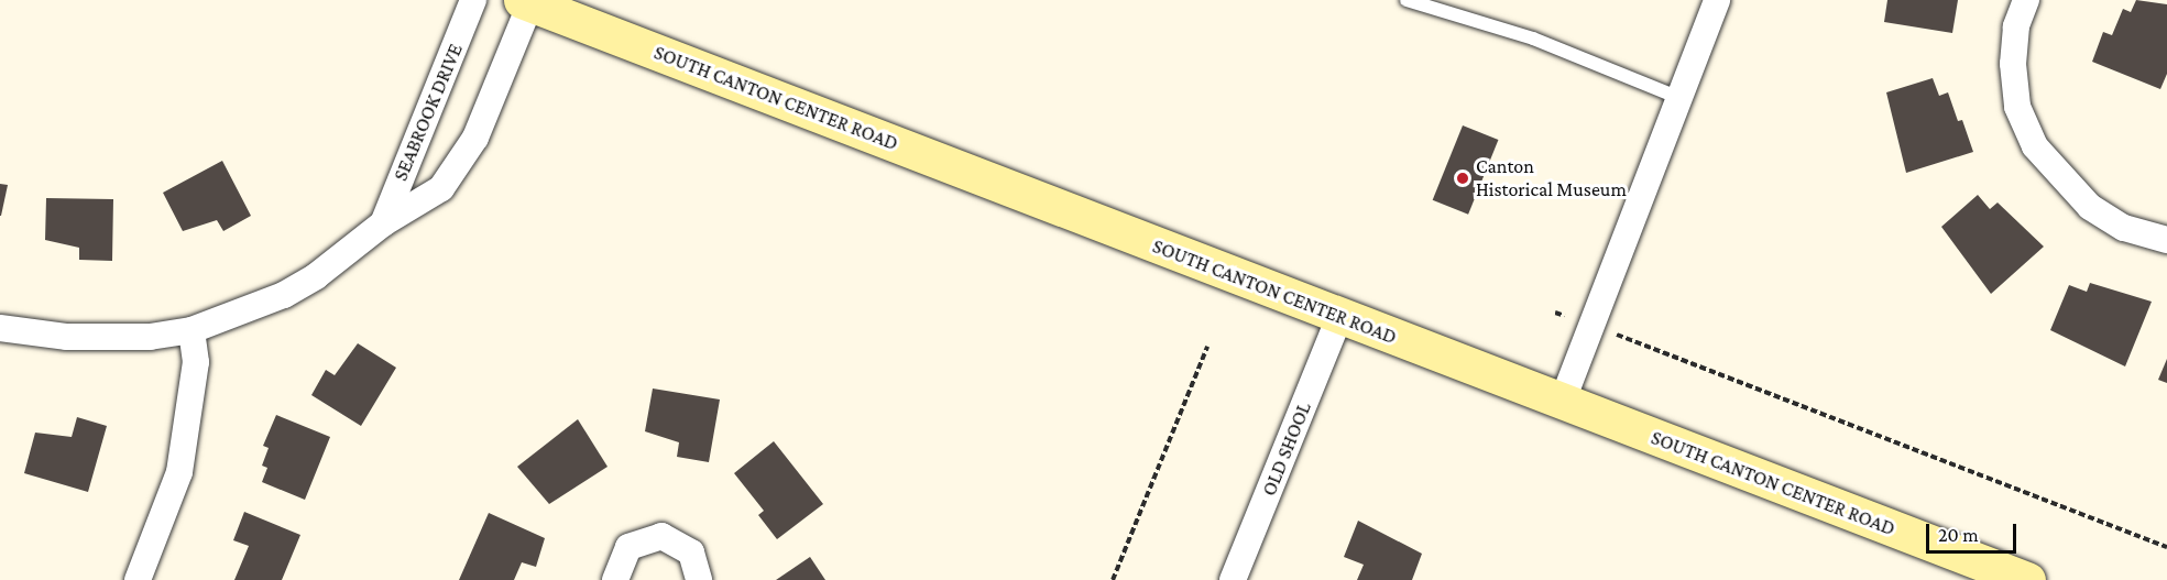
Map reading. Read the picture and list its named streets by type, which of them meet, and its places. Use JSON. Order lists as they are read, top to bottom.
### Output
{
  "streets": {
    "main road": ["SOUTH CANTON CENTER ROAD"],
    "street": ["SEABROOK DRIVE", "OLD SHOOL"]
  },
  "crossings": [
    ["SOUTH CANTON CENTER ROAD", "SEABROOK DRIVE"],
    ["SOUTH CANTON CENTER ROAD", "OLD SHOOL"]
  ],
  "places": ["Canton Historical Museum"],
  "scale_bar": "20 m"
}
